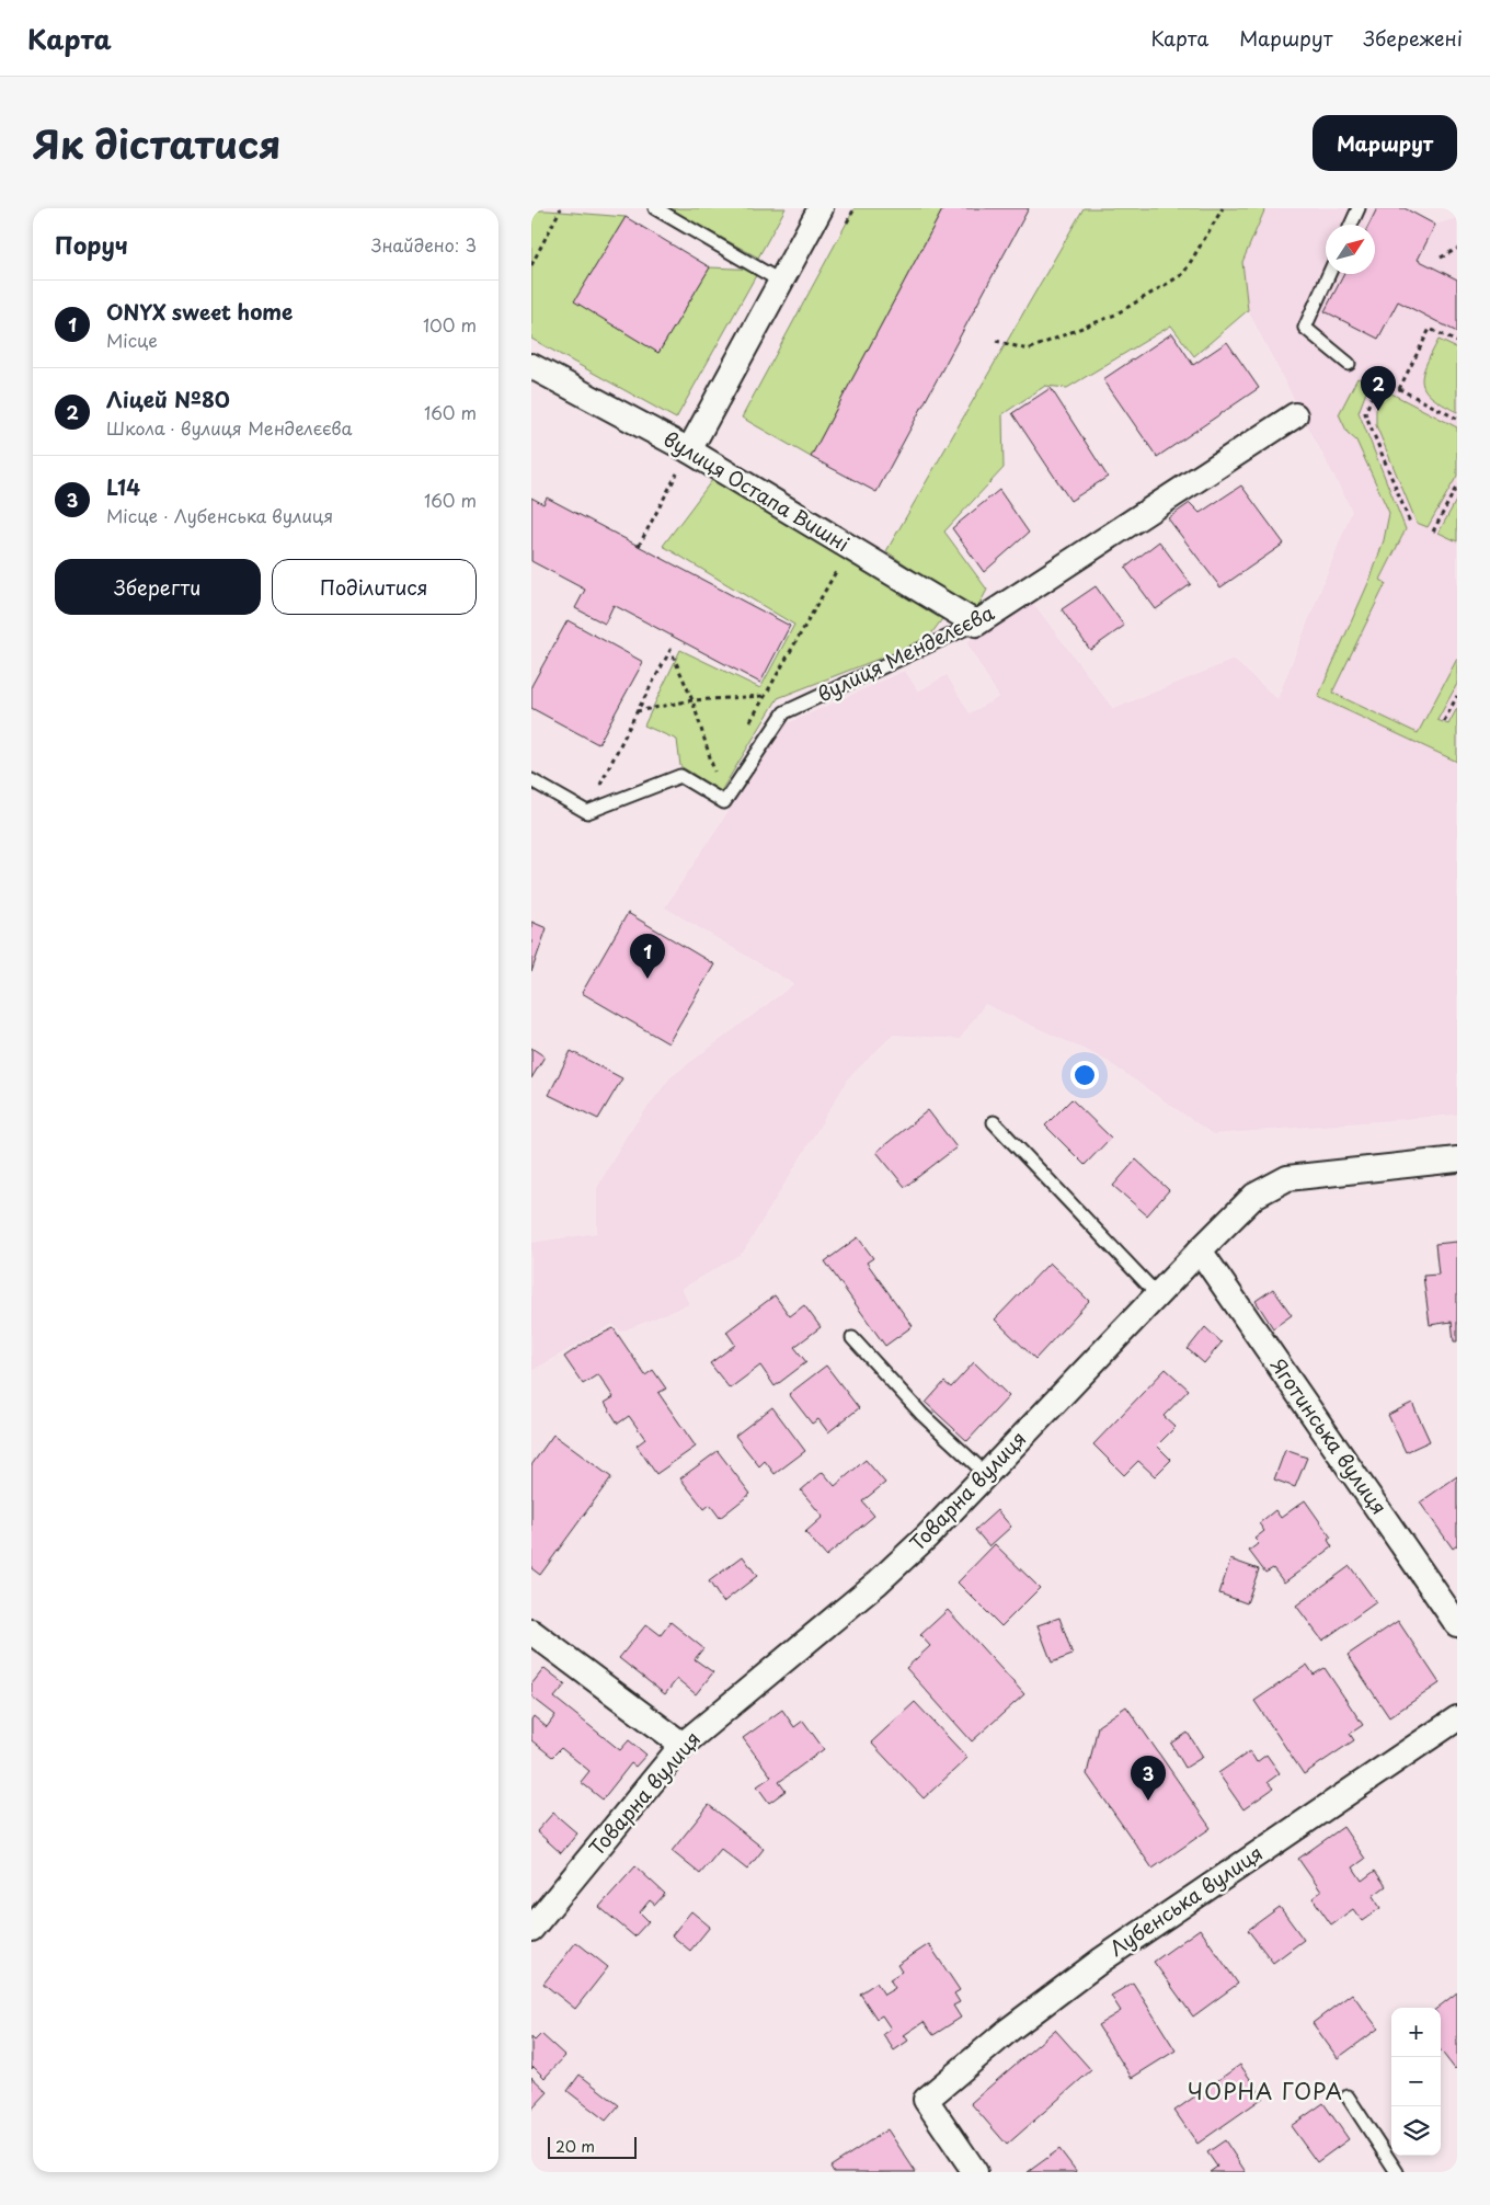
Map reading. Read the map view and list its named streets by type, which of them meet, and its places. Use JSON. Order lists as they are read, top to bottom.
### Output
{
  "streets": {
    "street": [
      "вулиця Остапа Вишні",
      "вулиця Менделєєва",
      "Яготинська вулиця",
      "Товарна вулиця",
      "Лубенська вулиця"
    ]
  },
  "crossings": [
    ["вулиця Остапа Вишні", "вулиця Менделєєва"],
    ["Яготинська вулиця", "Товарна вулиця"]
  ],
  "districts": ["ЧОРНА ГОРА"],
  "scale_bar": "20 m",
  "north": "top right",
  "page": {
    "header": "Карта",
    "nav": ["Карта", "Маршрут", "Збережені"],
    "title": "Як дістатися",
    "buttons": [
      "Маршрут",
      ["Зберегти", "Поділитися"]
    ],
    "heading": ["Поруч", "Знайдено: 3"],
    "list": [
      {
        "mark": "1",
        "name": "ONYX sweet home",
        "note": "Місце",
        "value": "100 m"
      },
      {
        "mark": "2",
        "name": "Ліцей №80",
        "note": "Школа · вулиця Менделєєва",
        "value": "160 m"
      },
      {
        "mark": "3",
        "name": "L14",
        "note": "Місце · Лубенська вулиця",
        "value": "160 m"
      }
    ],
    "pins": ["2", "1", "3"],
    "map_buttons": ["+", "−"],
    "scale": "20 m"
  }
}
